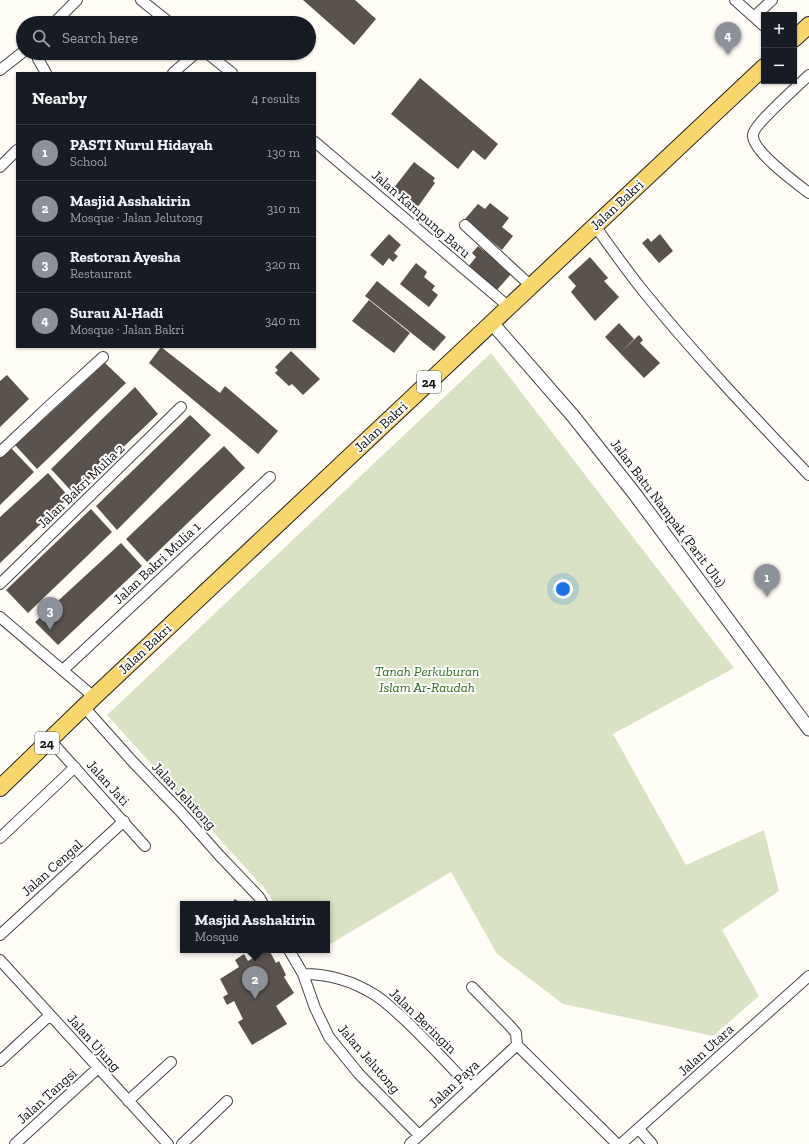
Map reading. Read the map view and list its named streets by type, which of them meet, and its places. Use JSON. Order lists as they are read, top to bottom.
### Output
{
  "streets": {
    "main road": ["Jalan Bakri", "24"],
    "street": [
      "Jalan Kampung Baru",
      "Jalan Bakri Mulia 2",
      "Jalan Batu Nampak (Parit Ulu)",
      "Jalan Bakri Mulia 1",
      "Jalan Jati",
      "Jalan Jelutong",
      "Jalan Cengal",
      "Jalan Beringin",
      "Jalan Ujung",
      "Jalan Utara",
      "Jalan Paya",
      "Jalan Tangsi"
    ]
  },
  "crossings": [
    ["Jalan Bakri", "Jalan Kampung Baru"],
    ["Jalan Bakri", "Jalan Batu Nampak (Parit Ulu)"],
    ["Jalan Bakri", "Jalan Jati"],
    ["Jalan Bakri", "Jalan Jelutong"],
    ["Jalan Bakri Mulia 1", "Jalan Jelutong"],
    ["Jalan Jati", "Jalan Cengal"],
    ["Jalan Jelutong", "Jalan Beringin"],
    ["Jalan Jelutong", "Jalan Paya"],
    ["Jalan Beringin", "Jalan Paya"],
    ["Jalan Ujung", "Jalan Tangsi"]
  ],
  "parks": ["Tanah Perkuburan Islam Ar-Raudah"],
  "page": {
    "map_buttons": ["+", "−"],
    "search": "Search here",
    "pins": [
      "4",
      "1",
      "3",
      "2"
    ],
    "heading": ["Nearby", "4 results"],
    "list": [
      {
        "mark": "1",
        "name": "PASTI Nurul Hidayah",
        "note": "School",
        "value": "130 m"
      },
      {
        "mark": "2",
        "name": "Masjid Asshakirin",
        "note": "Mosque · Jalan Jelutong",
        "value": "310 m"
      },
      {
        "mark": "3",
        "name": "Restoran Ayesha",
        "note": "Restaurant",
        "value": "320 m"
      },
      {
        "mark": "4",
        "name": "Surau Al-Hadi",
        "note": "Mosque · Jalan Bakri",
        "value": "340 m"
      }
    ],
    "popup": ["Masjid Asshakirin", "Mosque"]
  }
}
